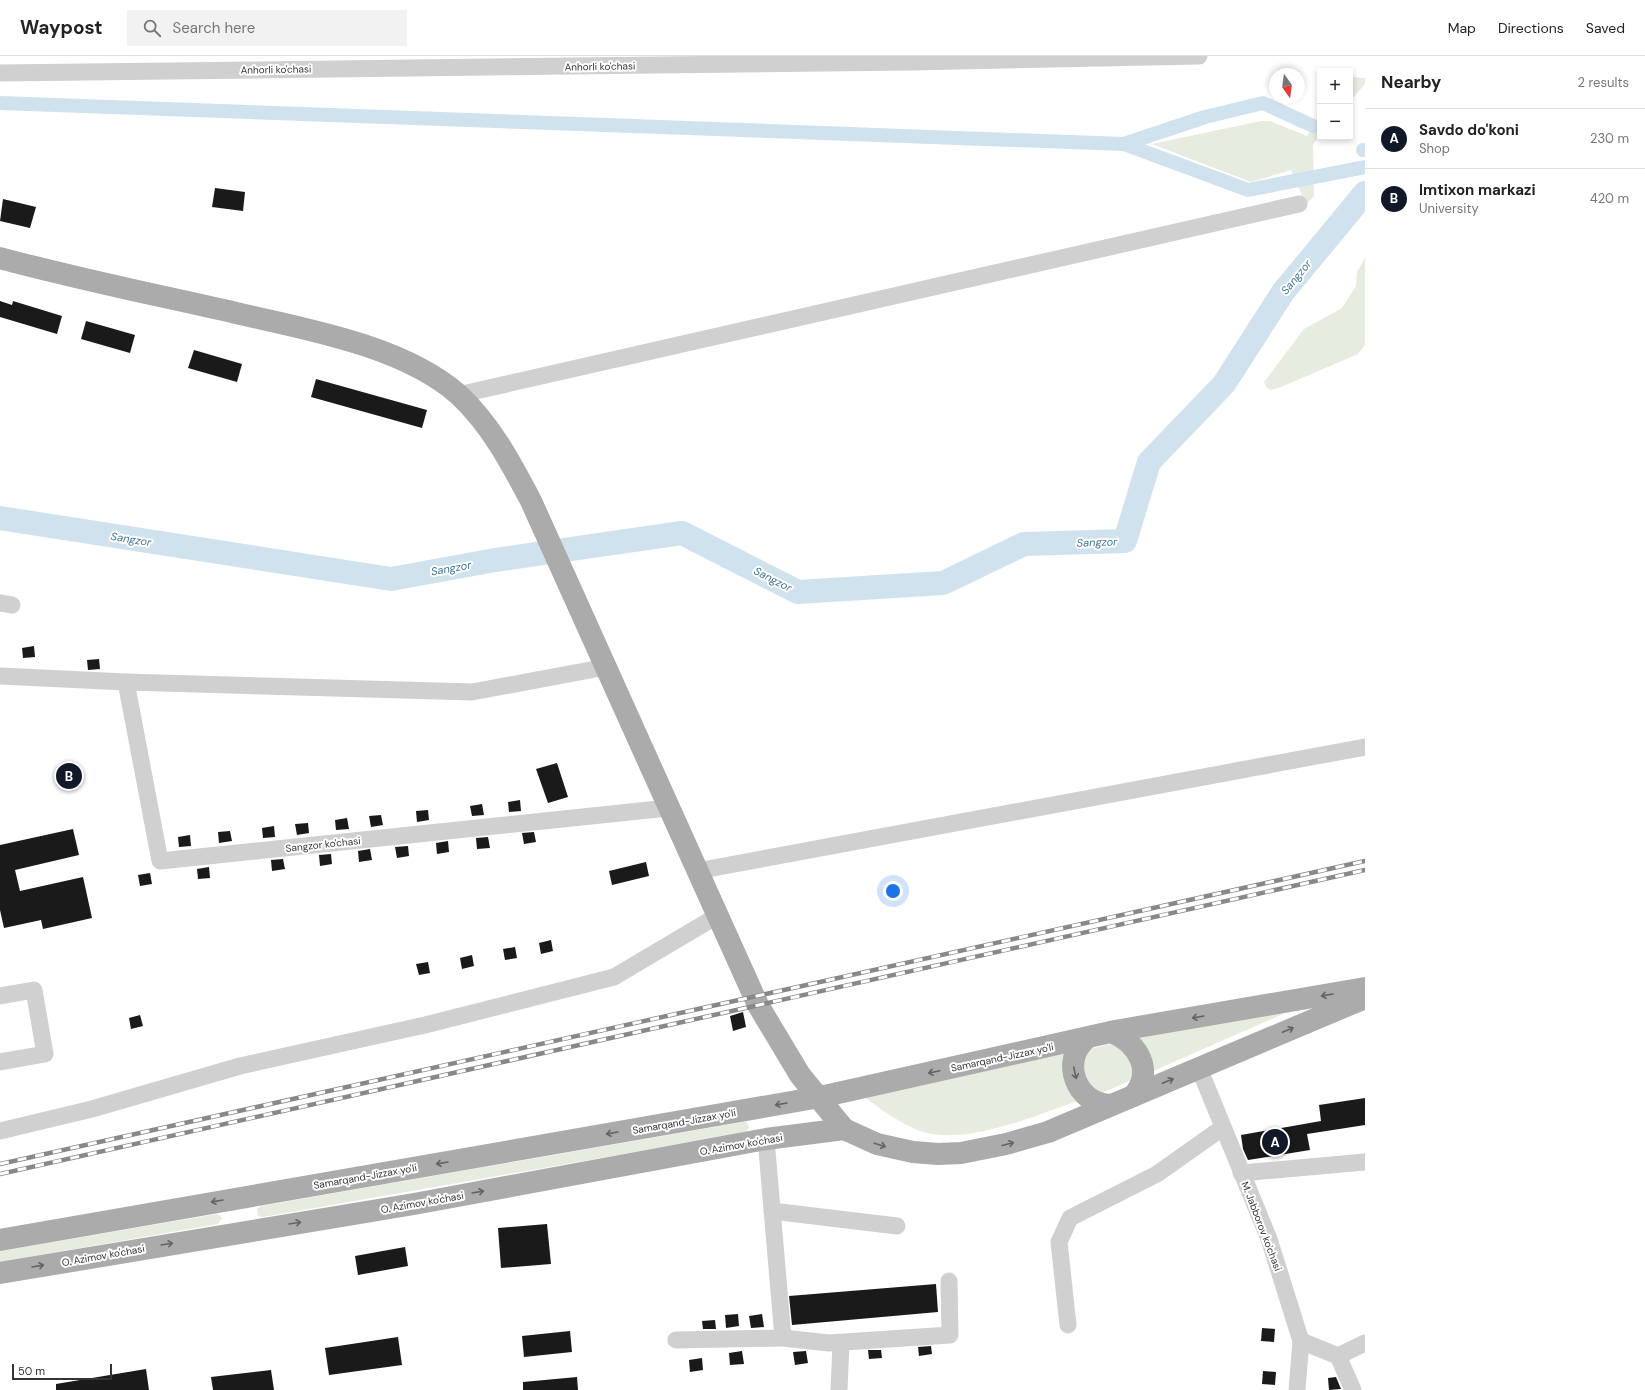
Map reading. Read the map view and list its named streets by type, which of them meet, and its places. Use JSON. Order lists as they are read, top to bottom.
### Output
{
  "streets": {
    "main road": ["Samarqand-Jizzax yo'li", "O. Azimov ko'chasi"],
    "street": ["Anhorli ko'chasi", "Sangzor ko'chasi", "M. Jabborov ko'chasi"]
  },
  "one_way": ["O. Azimov ko'chasi"],
  "water": ["Sangzor"],
  "scale_bar": "50 m",
  "north": "bottom",
  "page": {
    "header": "Waypost",
    "search": "Search here",
    "nav": ["Map", "Directions", "Saved"],
    "heading": ["Nearby", "2 results"],
    "map_buttons": ["+", "−"],
    "list": [
      {
        "mark": "A",
        "name": "Savdo do'koni",
        "note": "Shop",
        "value": "230 m"
      },
      {
        "mark": "B",
        "name": "Imtixon markazi",
        "note": "University",
        "value": "420 m"
      }
    ],
    "pins": ["B", "A"],
    "scale": "50 m"
  }
}
